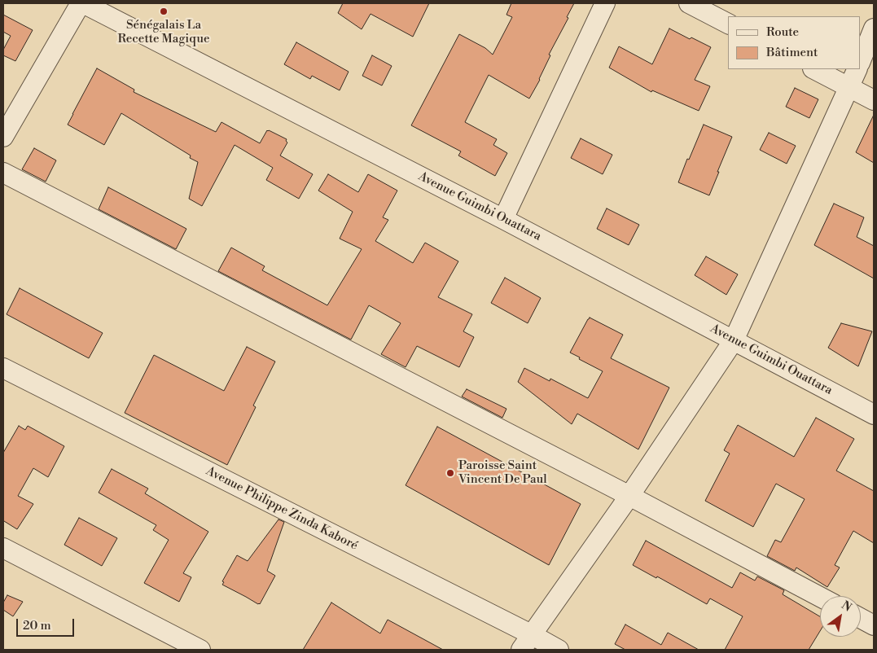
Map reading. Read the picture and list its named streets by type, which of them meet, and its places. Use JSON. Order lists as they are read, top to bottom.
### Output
{
  "streets": {
    "street": ["Avenue Guimbi Ouattara", "Avenue Philippe Zinda Kaboré"]
  },
  "places": ["Sénégalais La Recette Magique", "Paroisse Saint Vincent De Paul"],
  "legend": ["Route", "Bâtiment"],
  "scale_bar": "20 m",
  "north": "top right"
}
